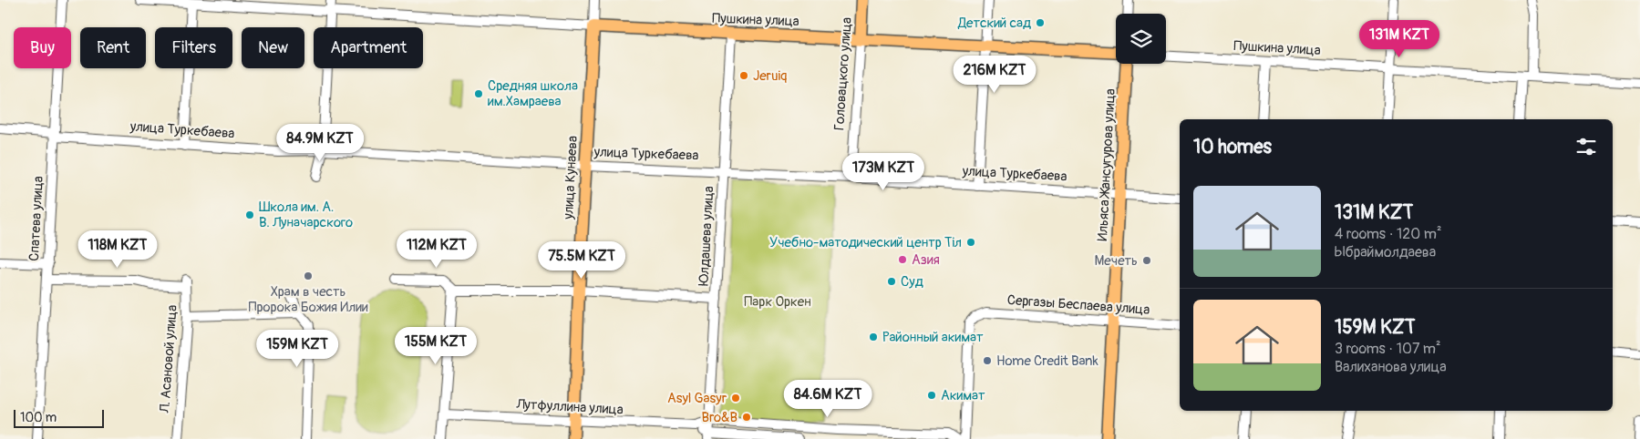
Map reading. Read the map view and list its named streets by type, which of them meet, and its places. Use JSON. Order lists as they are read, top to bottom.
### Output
{
  "streets": {
    "main road": [
      "Пушкина улица",
      "Головацкого улица",
      "Ильяса Жансугурова улица",
      "улица Кунаева"
    ],
    "street": [
      "улица Туркебаева",
      "Спатева улица",
      "Юлдашева улица",
      "Сергазы Беспаева улица",
      "Л. Асановой улица",
      "Лутфуллина улица"
    ]
  },
  "crossings": [
    ["Пушкина улица", "Головацкого улица"],
    ["Пушкина улица", "улица Кунаева"],
    ["Пушкина улица", "Юлдашева улица"],
    ["Головацкого улица", "улица Туркебаева"],
    ["улица Туркебаева", "Ильяса Жансугурова улица"],
    ["улица Туркебаева", "улица Кунаева"],
    ["улица Туркебаева", "Спатева улица"],
    ["улица Туркебаева", "Юлдашева улица"],
    ["Ильяса Жансугурова улица", "Сергазы Беспаева улица"],
    ["улица Кунаева", "Лутфуллина улица"],
    ["Спатева улица", "Л. Асановой улица"],
    ["Юлдашева улица", "Лутфуллина улица"]
  ],
  "parks": ["Парк Оркен"],
  "places": [
    "Детский сад",
    "Jeruiq",
    "Средняя школа им.Хамраева",
    "Школа им. А. В. Луначарского",
    "Учебно-матодический центр Тіл",
    "Азия",
    "Мечеть",
    "Храм в честь Пророка Божия Илии",
    "Суд",
    "Районный акимат",
    "Home Credit Bank",
    "Акимат",
    "Asyl Gasyr",
    "Bro&B"
  ],
  "scale_bar": "100 m",
  "page": {
    "price": [
      "131M KZT",
      "216M KZT",
      "84.9M KZT",
      "173M KZT",
      "118M KZT",
      "112M KZT",
      "75.5M KZT",
      "155M KZT",
      "159M KZT",
      "84.6M KZT"
    ],
    "chip": [
      "Buy",
      "Rent",
      "Filters",
      "New",
      "Apartment"
    ],
    "heading": "10 homes",
    "list": [
      {
        "name": "131M KZT",
        "note": "4 rooms · 120 m² · Ыбраймолдаева"
      },
      {
        "name": "159M KZT",
        "note": "3 rooms · 107 m² · Валиханова улица"
      }
    ],
    "scale": "100 m"
  }
}
